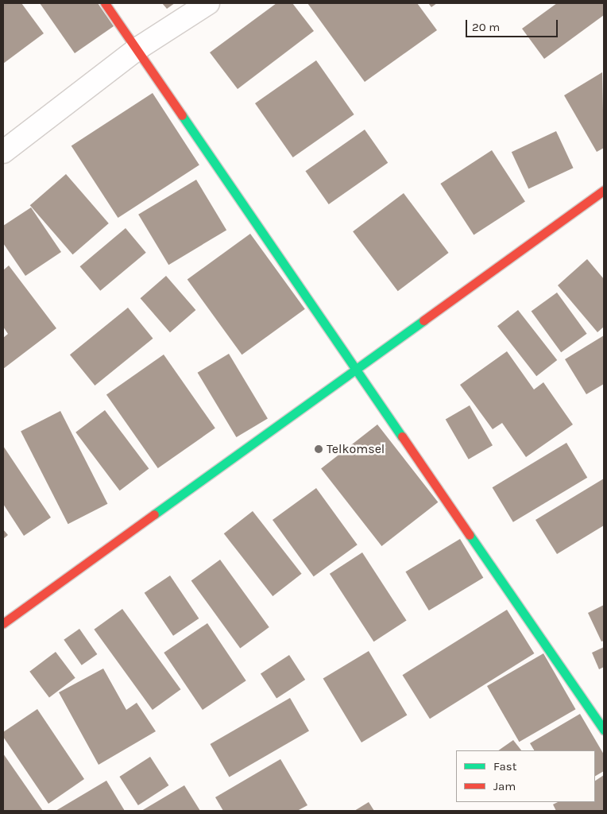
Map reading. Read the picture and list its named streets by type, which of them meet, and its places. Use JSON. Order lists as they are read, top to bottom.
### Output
{
  "places": ["Telkomsel"],
  "legend": ["Fast", "Jam"],
  "scale_bar": "20 m"
}
